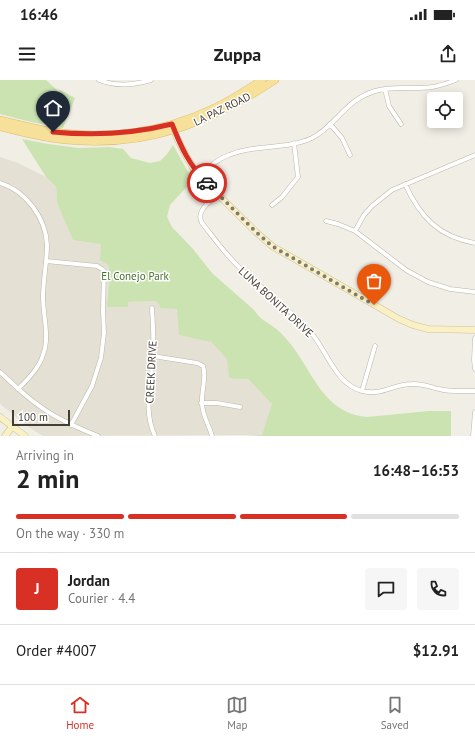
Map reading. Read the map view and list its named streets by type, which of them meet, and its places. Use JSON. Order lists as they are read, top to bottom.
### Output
{
  "streets": {
    "main road": ["LA PAZ ROAD"],
    "street": ["LUNA BONITA DRIVE", "CREEK DRIVE"]
  },
  "parks": ["El Conejo Park"],
  "scale_bar": "100 m",
  "page": {
    "status": "16:46",
    "header": "Zuppa",
    "scale": "100 m",
    "heading": ["2 min", "Arriving in", "16:48–16:53"],
    "panel": [
      "Jordan",
      "Courier · 4.4",
      "Order #4007",
      "$12.91"
    ],
    "bar": "On the way · 330 m",
    "round": "J",
    "tabs": ["Home", "Map", "Saved"]
  }
}
